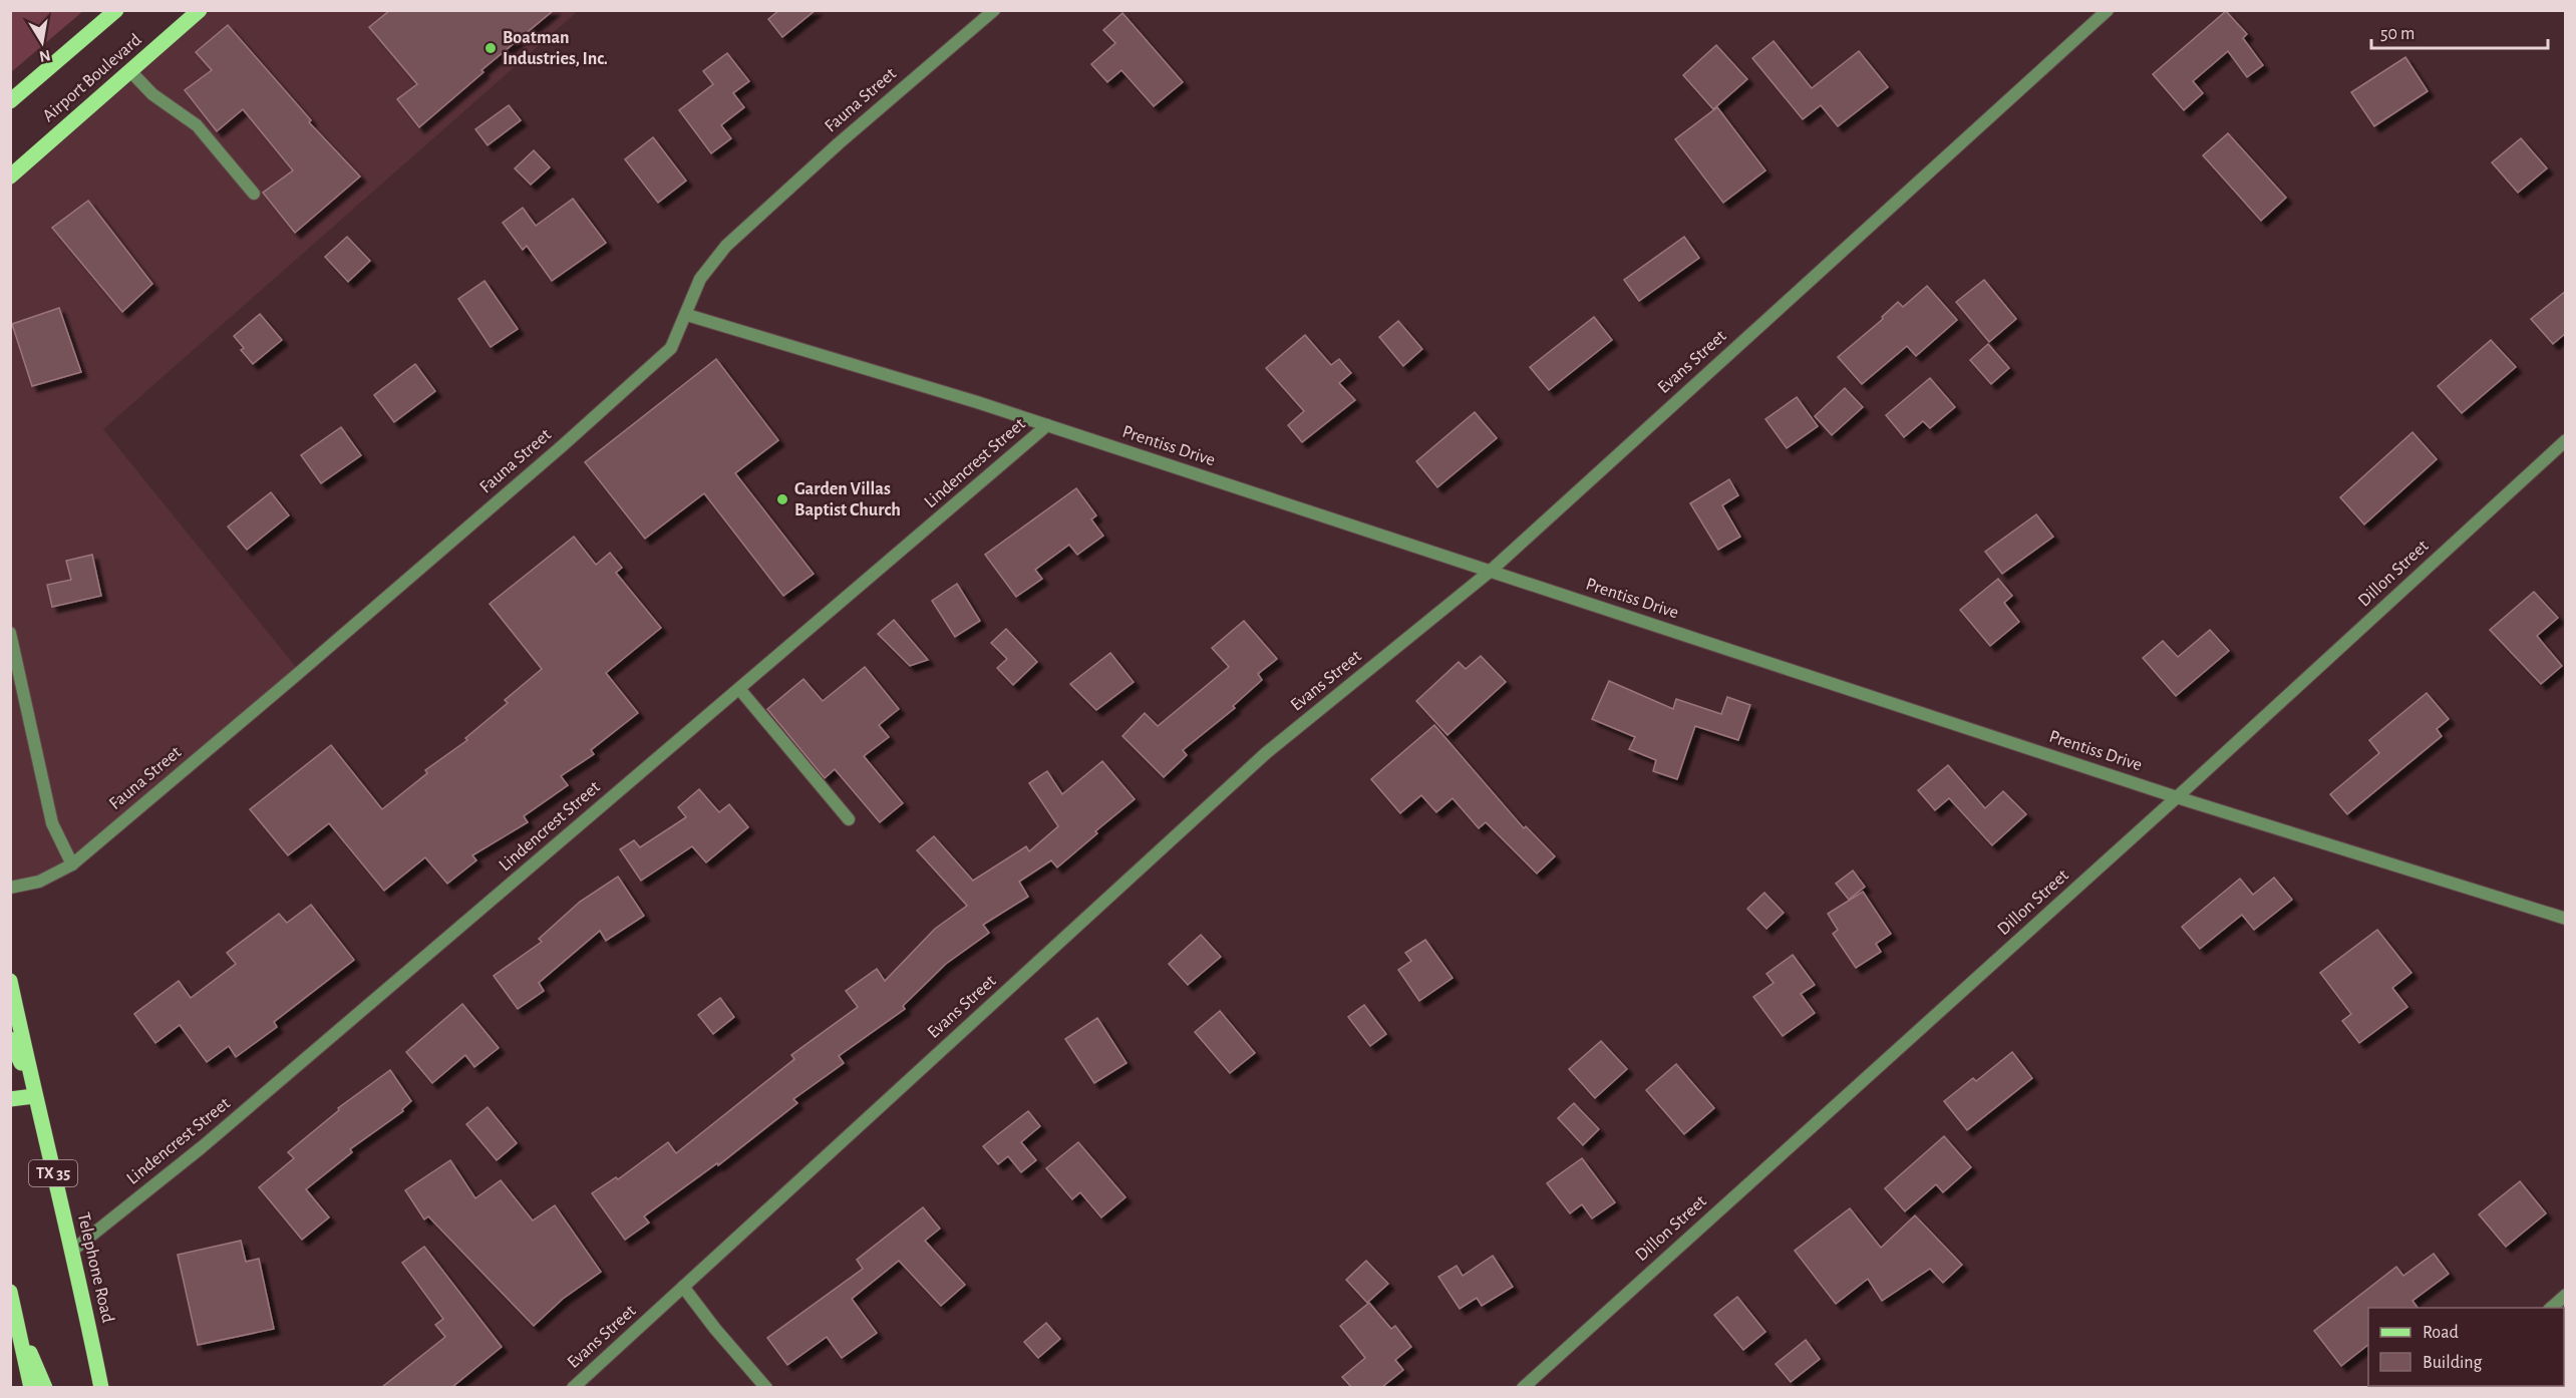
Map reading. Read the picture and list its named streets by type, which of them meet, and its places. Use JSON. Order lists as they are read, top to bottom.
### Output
{
  "streets": {
    "main road": ["Airport Boulevard", "TX 35", "Telephone Road"],
    "street": [
      "Fauna Street",
      "Evans Street",
      "Prentiss Drive",
      "Lindencrest Street",
      "Dillon Street"
    ]
  },
  "crossings": [
    ["Fauna Street", "Prentiss Drive"],
    ["Evans Street", "Prentiss Drive"],
    ["Prentiss Drive", "Lindencrest Street"],
    ["Prentiss Drive", "Dillon Street"],
    ["Lindencrest Street", "Telephone Road"]
  ],
  "places": ["Boatman Industries, Inc.", "Garden Villas Baptist Church"],
  "legend": ["Road", "Building"],
  "scale_bar": "50 m",
  "north": "bottom"
}
